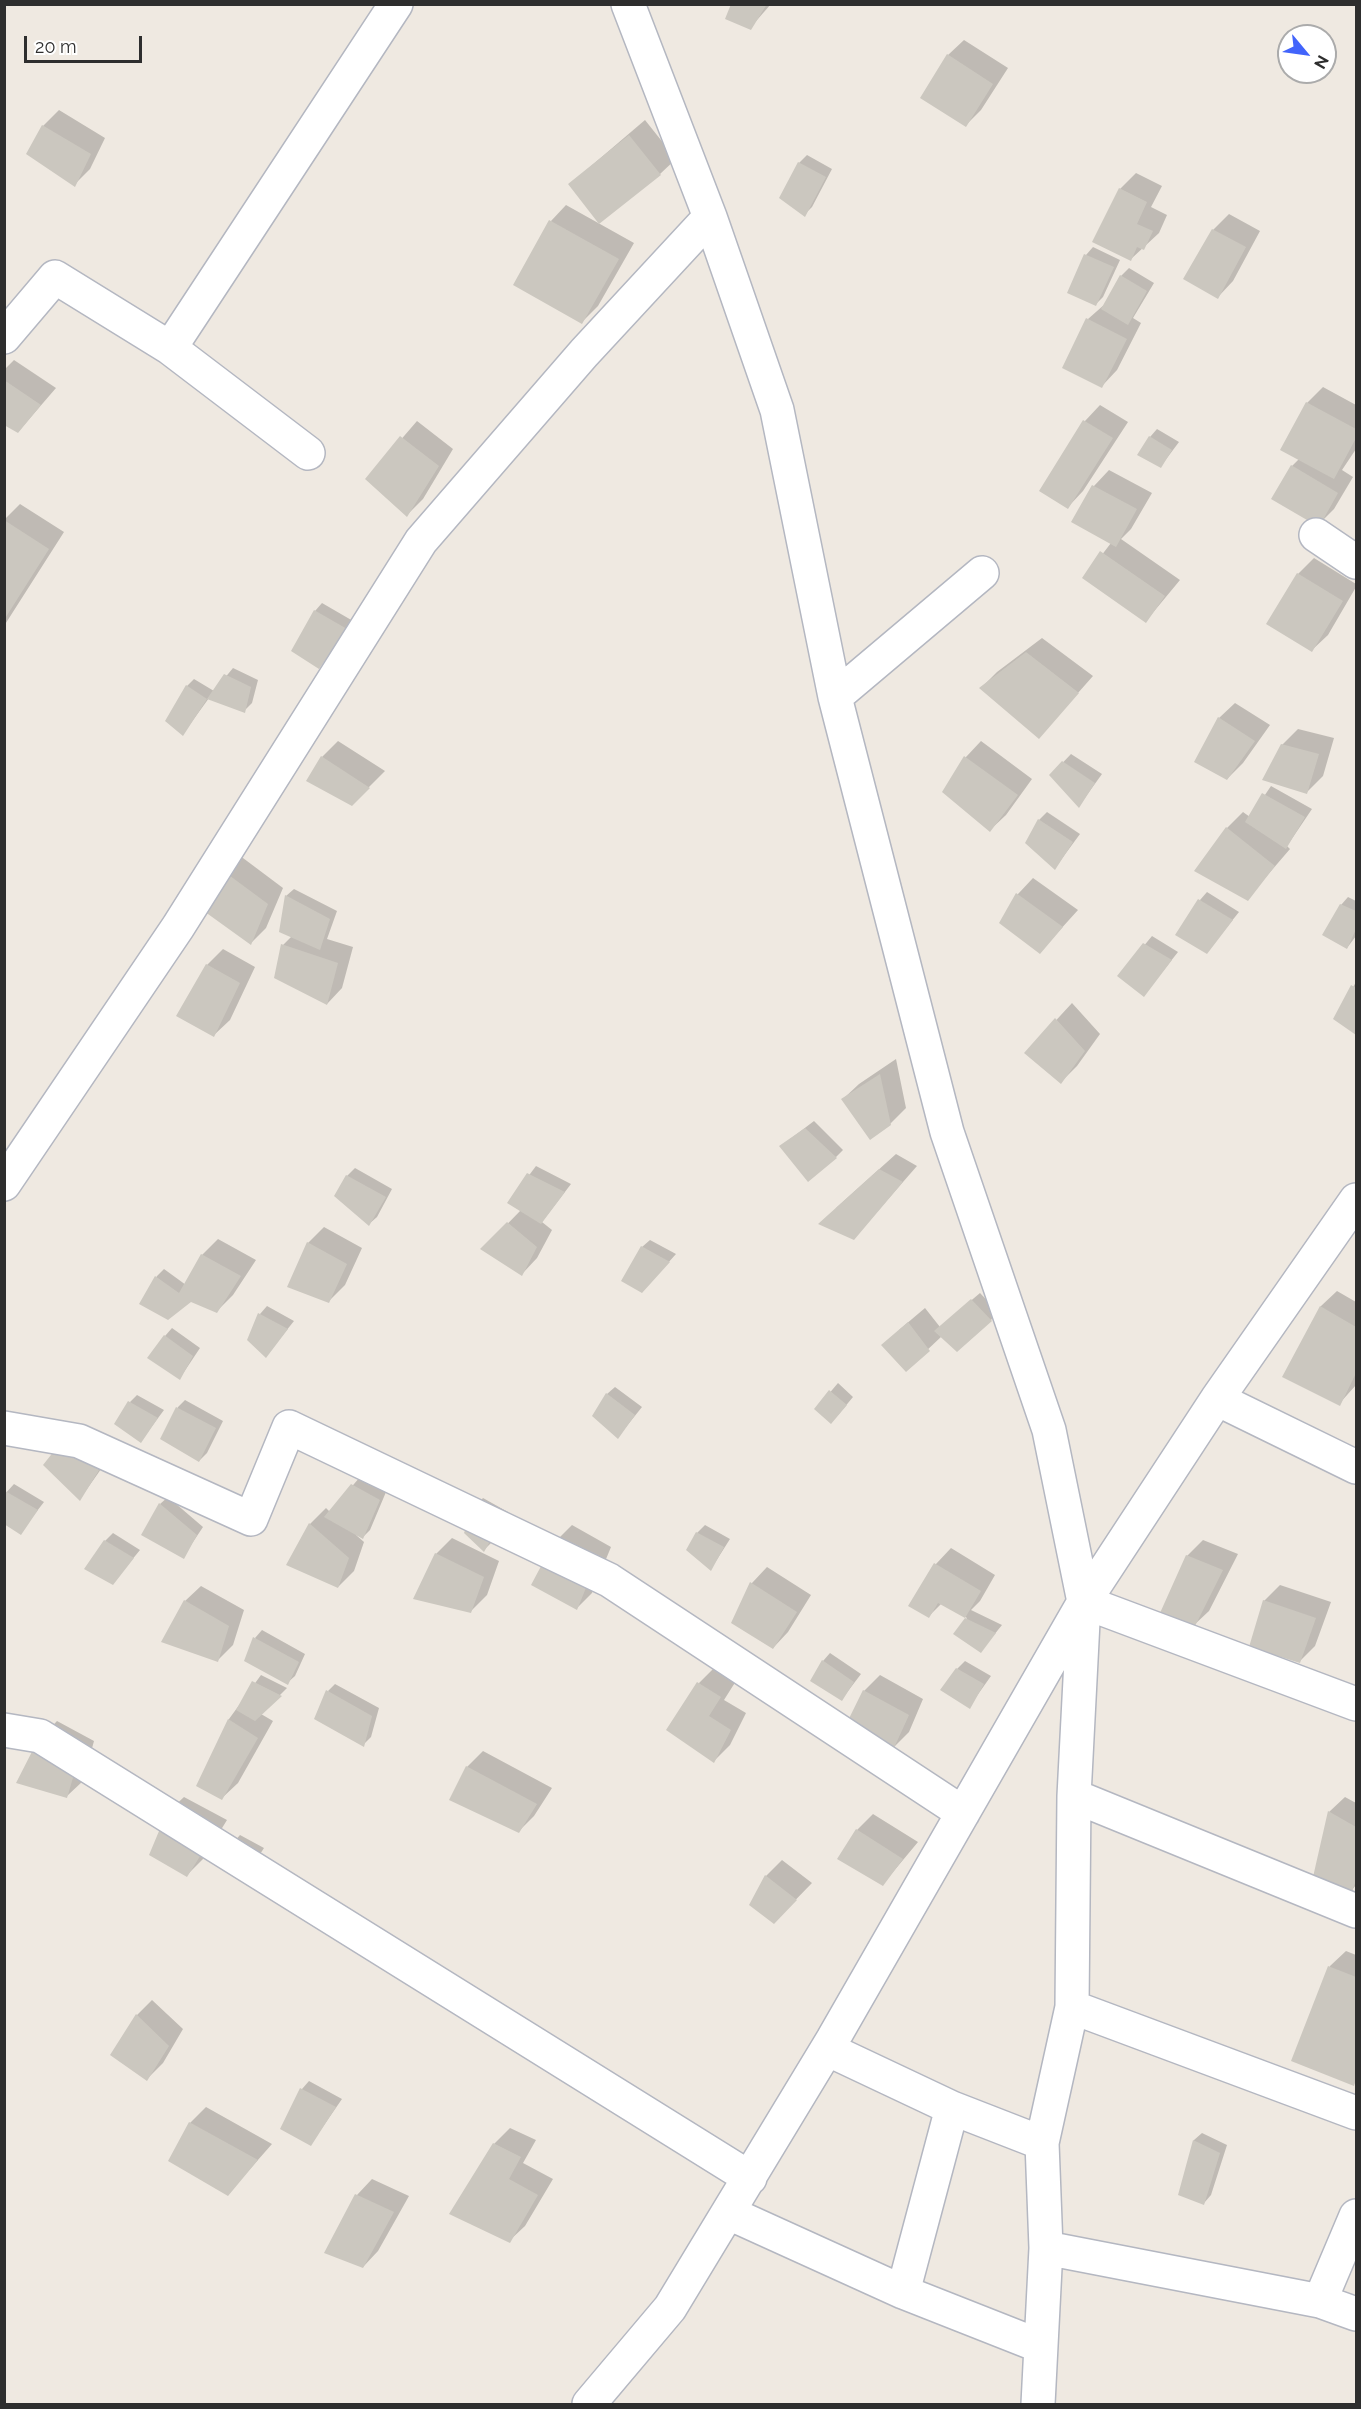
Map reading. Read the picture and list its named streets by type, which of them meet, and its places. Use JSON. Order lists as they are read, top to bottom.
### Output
{
  "scale_bar": "20 m",
  "north": "bottom right"
}
